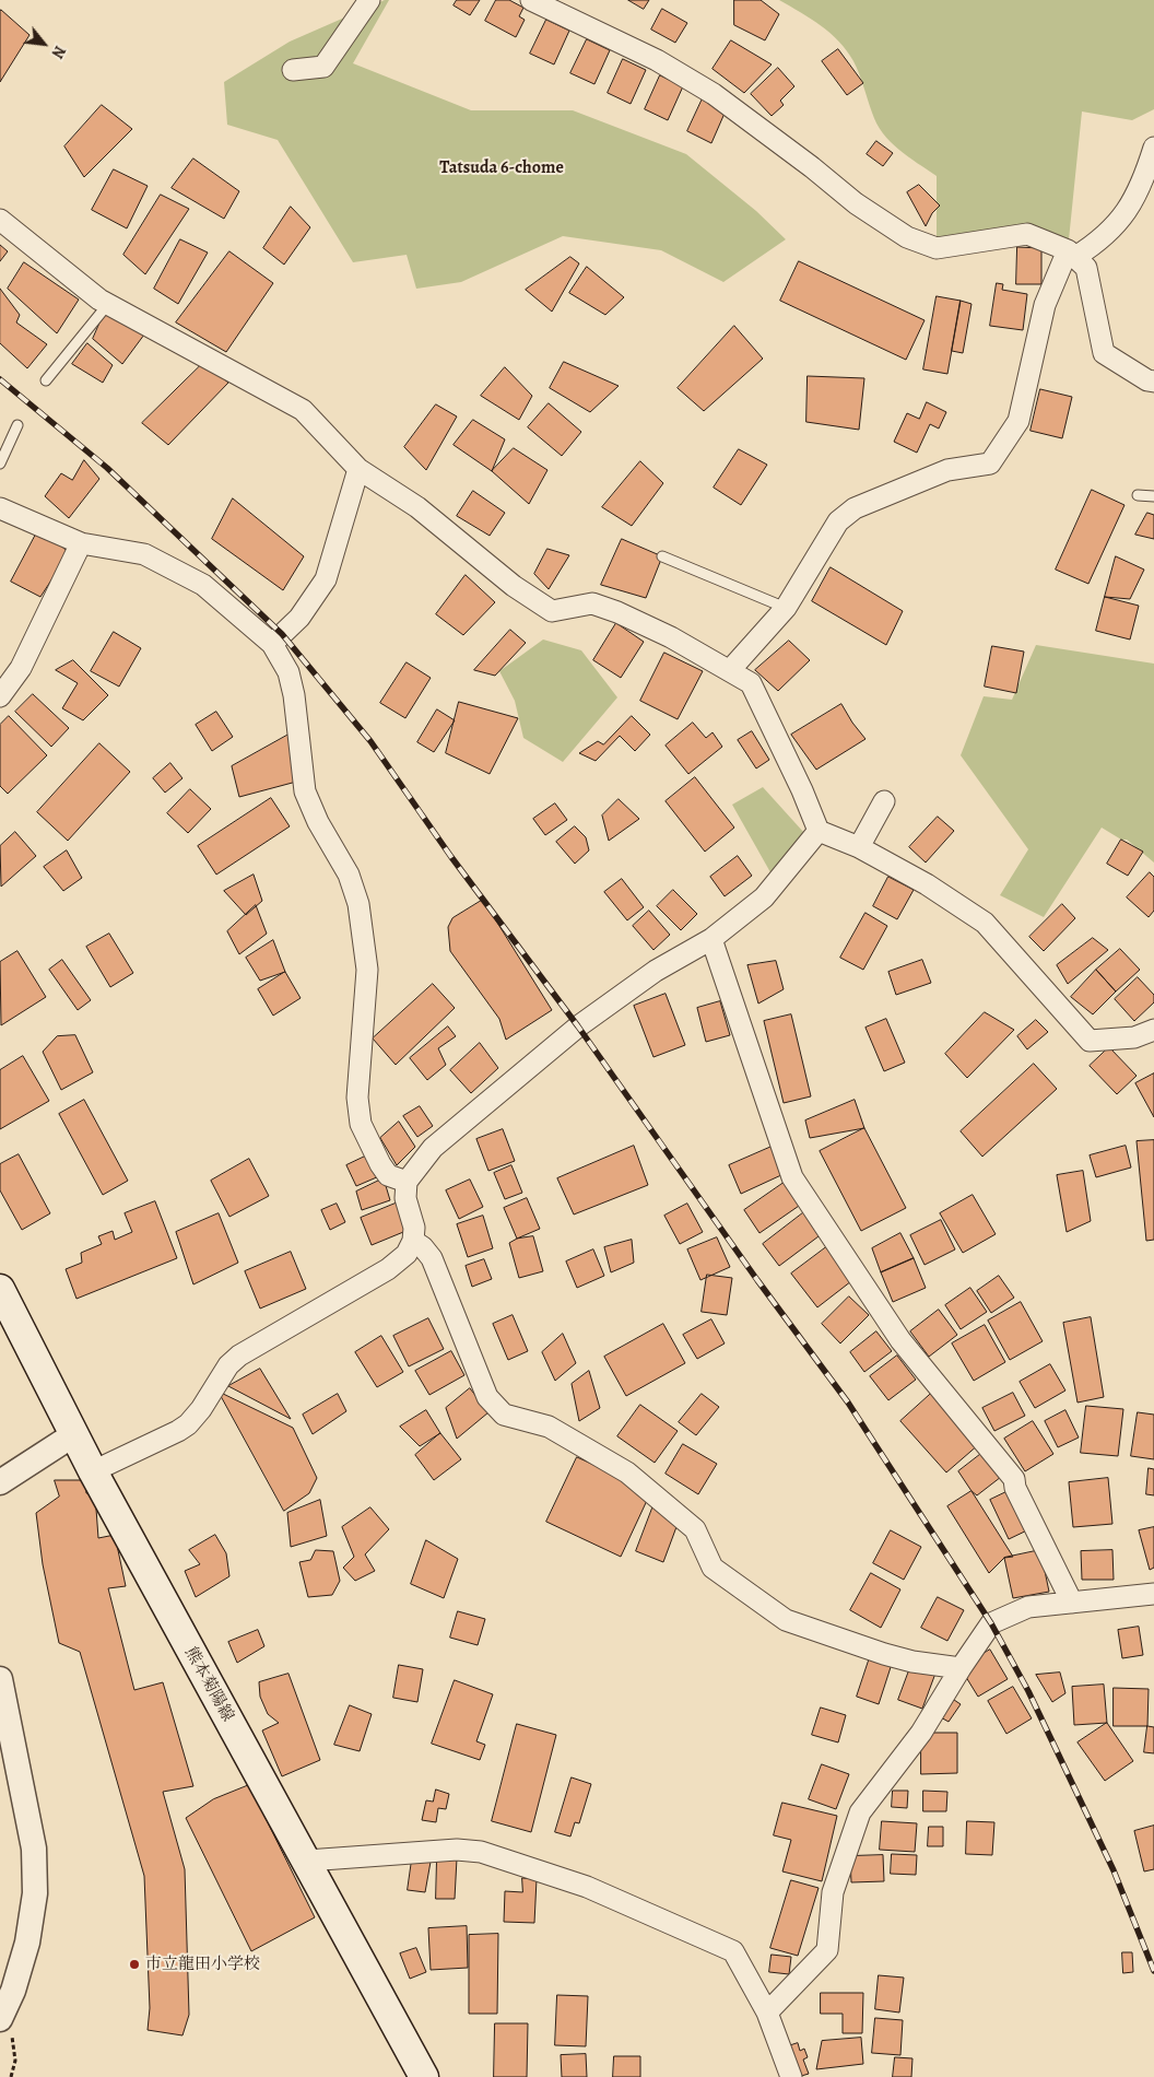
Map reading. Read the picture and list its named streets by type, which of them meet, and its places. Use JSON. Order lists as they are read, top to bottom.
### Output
{
  "streets": {
    "main road": ["熊本菊陽線"]
  },
  "districts": ["Tatsuda 6-chome"],
  "places": ["市立龍田小学校"],
  "north": "bottom right"
}
